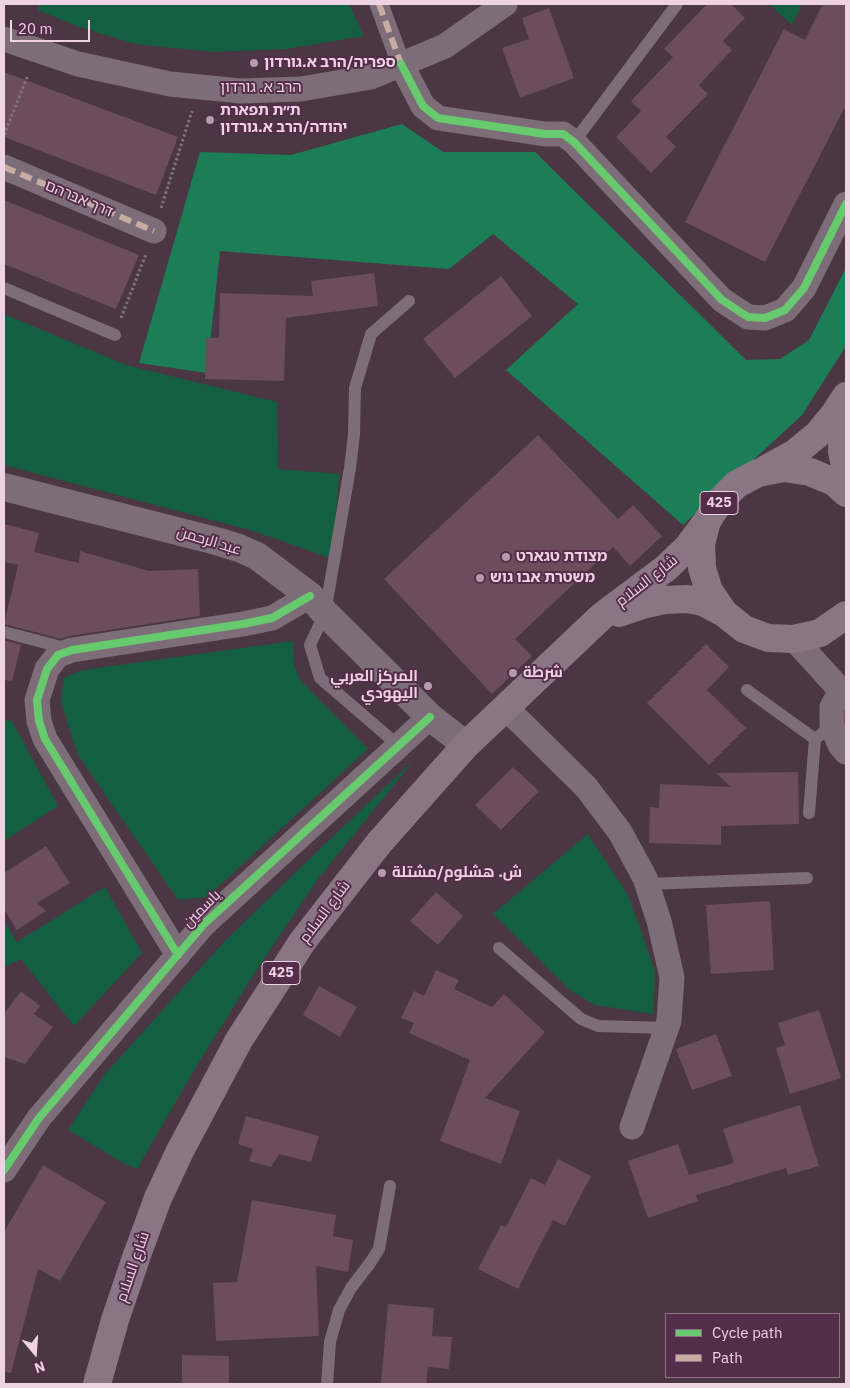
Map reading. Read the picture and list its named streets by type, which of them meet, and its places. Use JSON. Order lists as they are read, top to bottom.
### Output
{
  "streets": {
    "main road": ["425", "شارع السلام"],
    "street": [
      "הרב א. גורדון",
      "דרך אברהם",
      "عبد الرحمن",
      "ياسمين"
    ]
  },
  "crossings": [
    ["425", "شارع السلام"],
    ["عبد الرحمن", "شارع السلام"],
    ["عبد الرحمن", "ياسمين"]
  ],
  "places": [
    "ספריה/הרב א.גורדון",
    "ת״ת תפארת יהודה/הרב א.גורדון",
    "מצודת טגארט",
    "משטרת אבו גוש",
    "شرطة",
    "المركز العربي اليهودي",
    "ش. هشلوم/مشتلة"
  ],
  "legend": ["Cycle path", "Path"],
  "scale_bar": "20 m",
  "north": "bottom"
}
